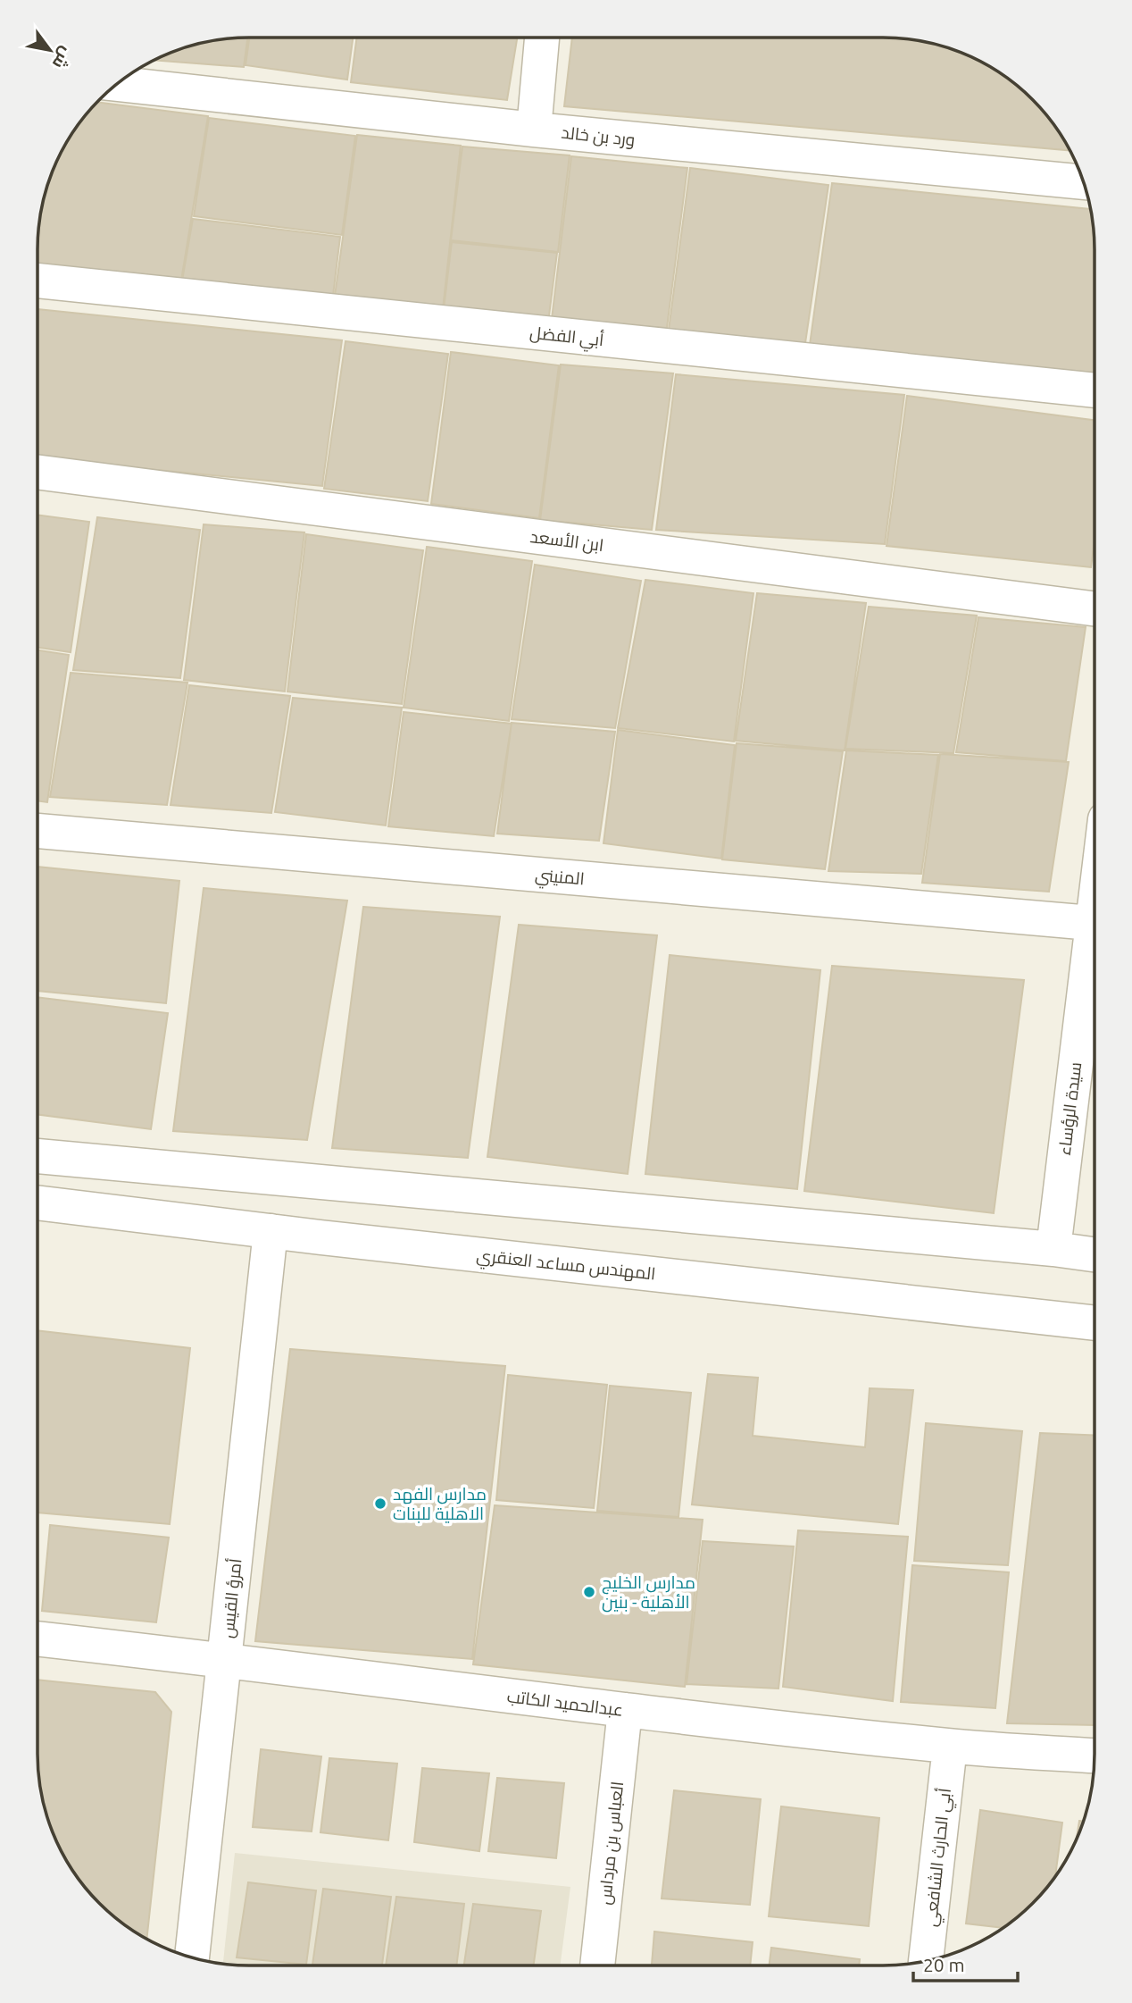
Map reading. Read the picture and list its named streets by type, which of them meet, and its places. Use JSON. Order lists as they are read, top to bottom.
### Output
{
  "streets": {
    "street": [
      "ورد بن خالد",
      "أبي الفضل",
      "ابن الأسعد",
      "المنيني",
      "سيدة الرؤساء",
      "المهندس مساعد العنقري",
      "أمرؤ القيس",
      "عبدالحميد الكاتب",
      "العباس بن مرداس",
      "أبي الحارث الشافعي"
    ]
  },
  "crossings": [
    ["المنيني", "سيدة الرؤساء"],
    ["المهندس مساعد العنقري", "أمرؤ القيس"],
    ["أمرؤ القيس", "عبدالحميد الكاتب"],
    ["عبدالحميد الكاتب", "العباس بن مرداس"],
    ["عبدالحميد الكاتب", "أبي الحارث الشافعي"]
  ],
  "places": ["مدارس الفهد الاهلية للبنات", "مدارس الخليج الأهلية - بنين"],
  "scale_bar": "20 m",
  "north": "bottom right"
}
